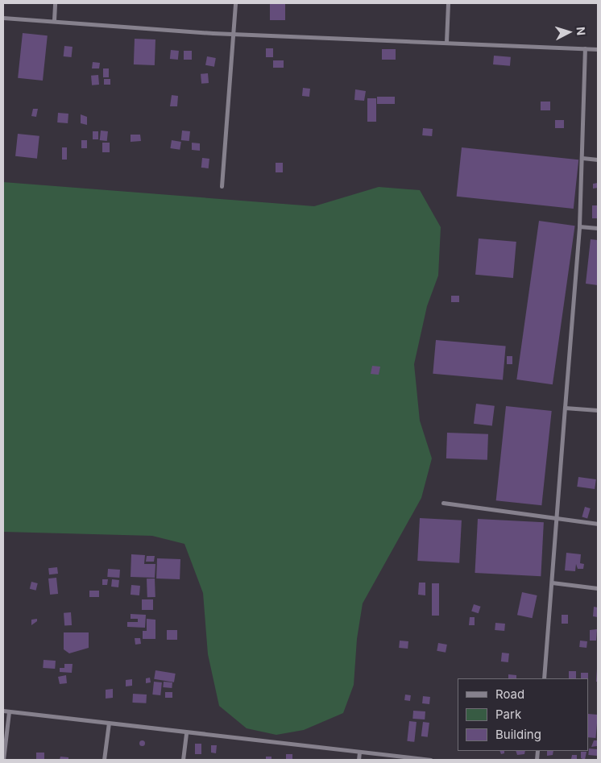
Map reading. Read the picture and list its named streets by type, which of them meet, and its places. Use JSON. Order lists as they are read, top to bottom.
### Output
{
  "legend": ["Road", "Park", "Building"],
  "north": "right"
}
